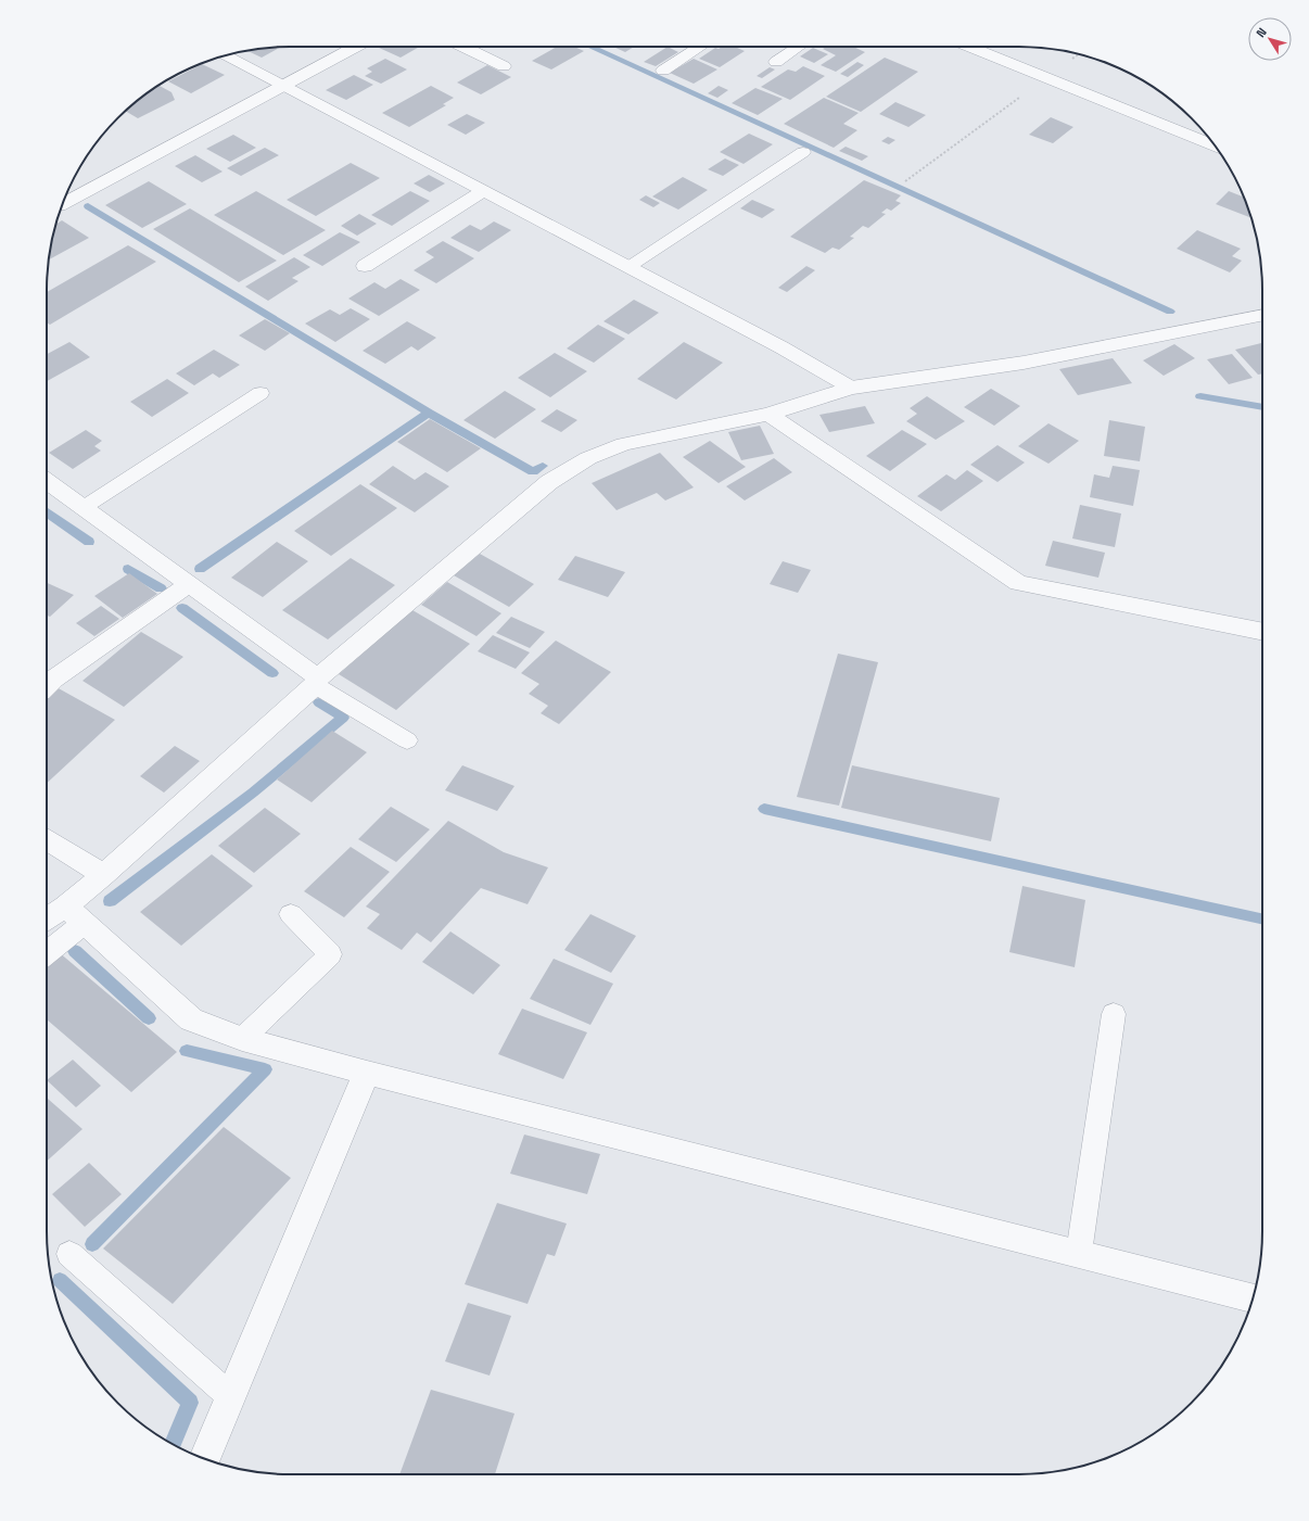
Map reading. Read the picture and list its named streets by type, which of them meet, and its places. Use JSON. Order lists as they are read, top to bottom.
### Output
{
  "north": "top left"
}
